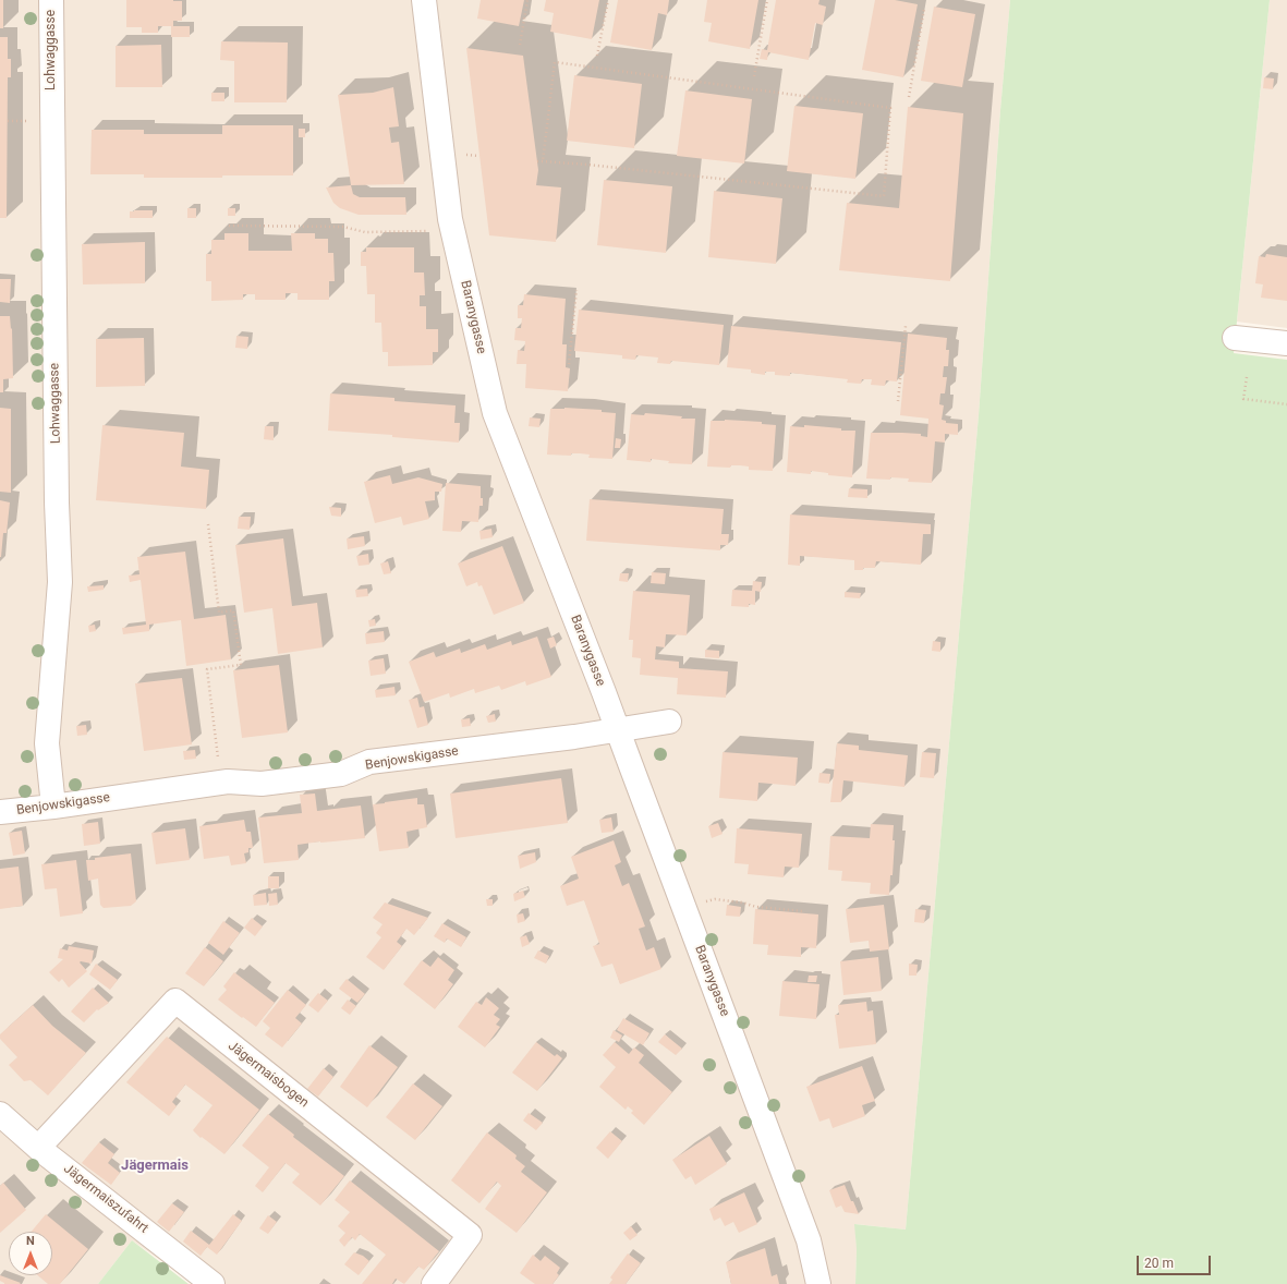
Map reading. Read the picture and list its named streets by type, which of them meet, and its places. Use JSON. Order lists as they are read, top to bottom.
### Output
{
  "streets": {
    "street": [
      "Lohwaggasse",
      "Baranygasse",
      "Benjowskigasse",
      "Jägermaisbogen",
      "Jägermaiszufahrt"
    ]
  },
  "crossings": [
    ["Lohwaggasse", "Benjowskigasse"],
    ["Baranygasse", "Benjowskigasse"],
    ["Jägermaisbogen", "Jägermaiszufahrt"]
  ],
  "districts": ["Jägermais"],
  "scale_bar": "20 m",
  "north": "top"
}
